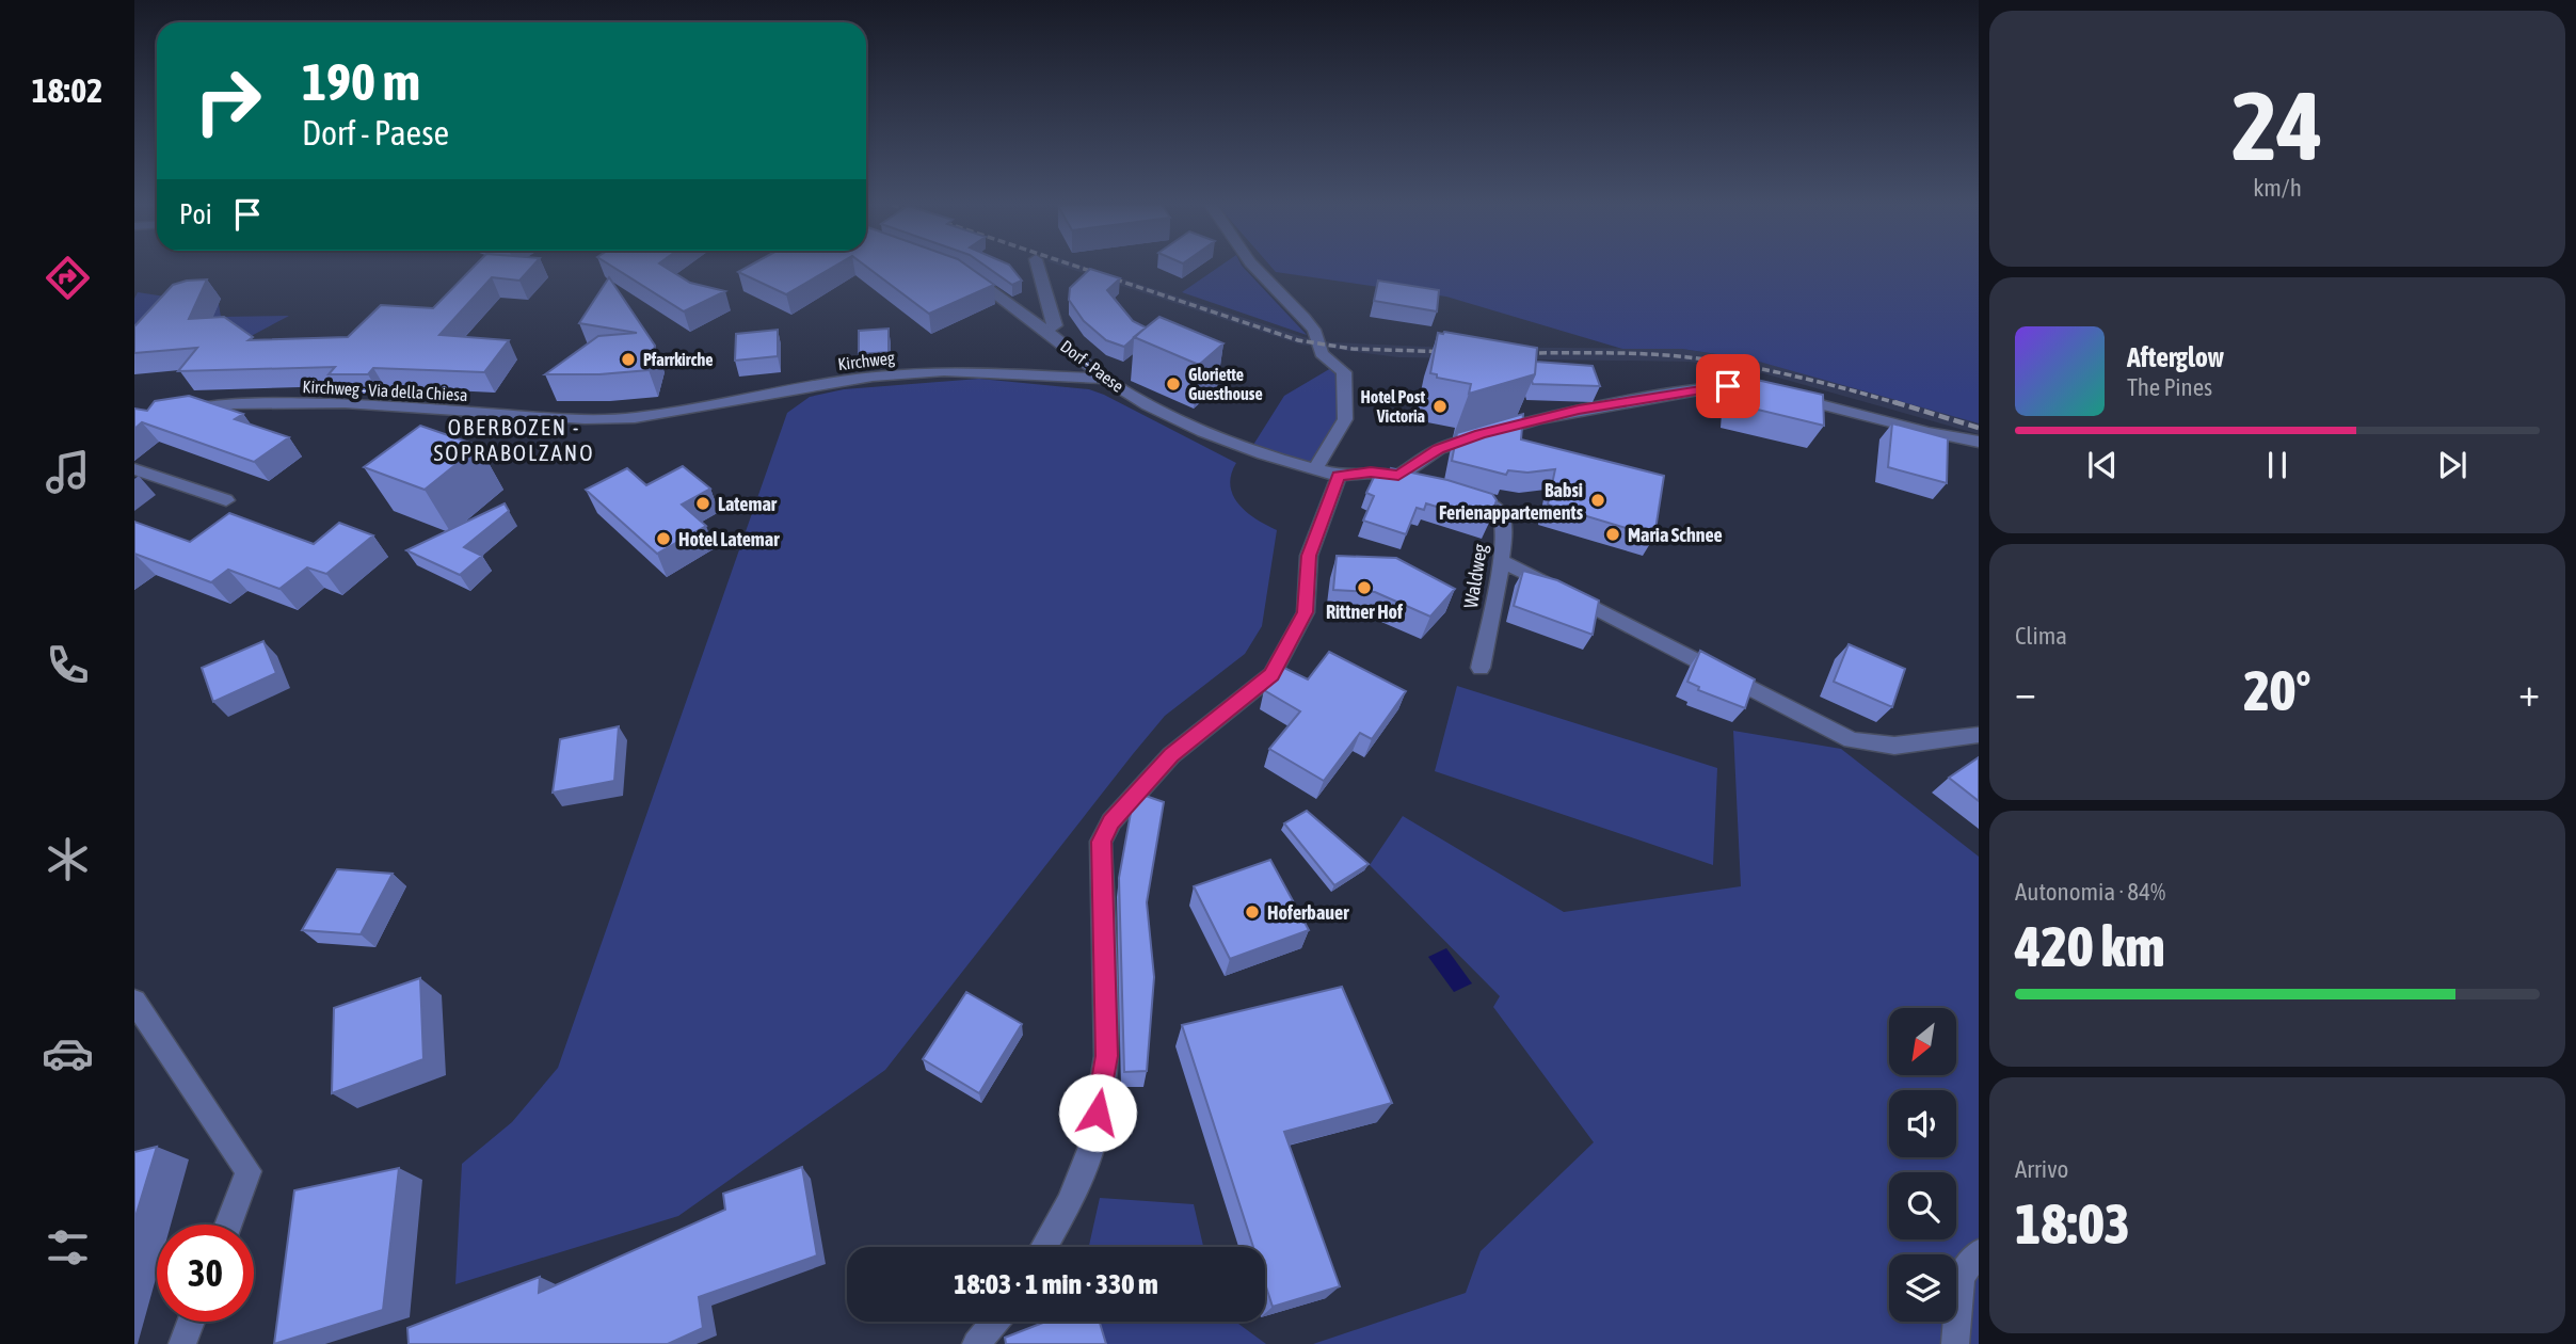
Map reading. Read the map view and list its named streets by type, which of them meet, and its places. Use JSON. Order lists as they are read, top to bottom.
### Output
{
  "streets": {
    "street": [
      "Kirchweg",
      "Dorf - Paese",
      "Kirchweg - Via della Chiesa",
      "Waldweg"
    ]
  },
  "crossings": [
    ["Kirchweg", "Dorf - Paese"],
    ["Kirchweg", "Kirchweg - Via della Chiesa"]
  ],
  "districts": ["OBERBOZEN - SOPRABOLZANO"],
  "places": [
    "Pfarrkirche",
    "Gloriette Guesthouse",
    "Hotel Post Victoria",
    "Babsi Ferienappartements",
    "Latemar",
    "Maria Schnee",
    "Hotel Latemar",
    "Rittner Hof",
    "Hoferbauer"
  ],
  "north": "bottom left",
  "page": {
    "tabs": "18:02",
    "tile": [
      ["24", "km/h"],
      "Clima",
      ["Autonomia · 84%", "420 km"],
      ["Arrivo", "18:03"]
    ],
    "turn": ["190 m", "Dorf - Paese"],
    "then": "Poi",
    "song": ["Afterglow", "The Pines"],
    "heat": ["−", "20°", "+"],
    "limit": "30",
    "trip": "18:03 · 1 min · 330 m"
  }
}
